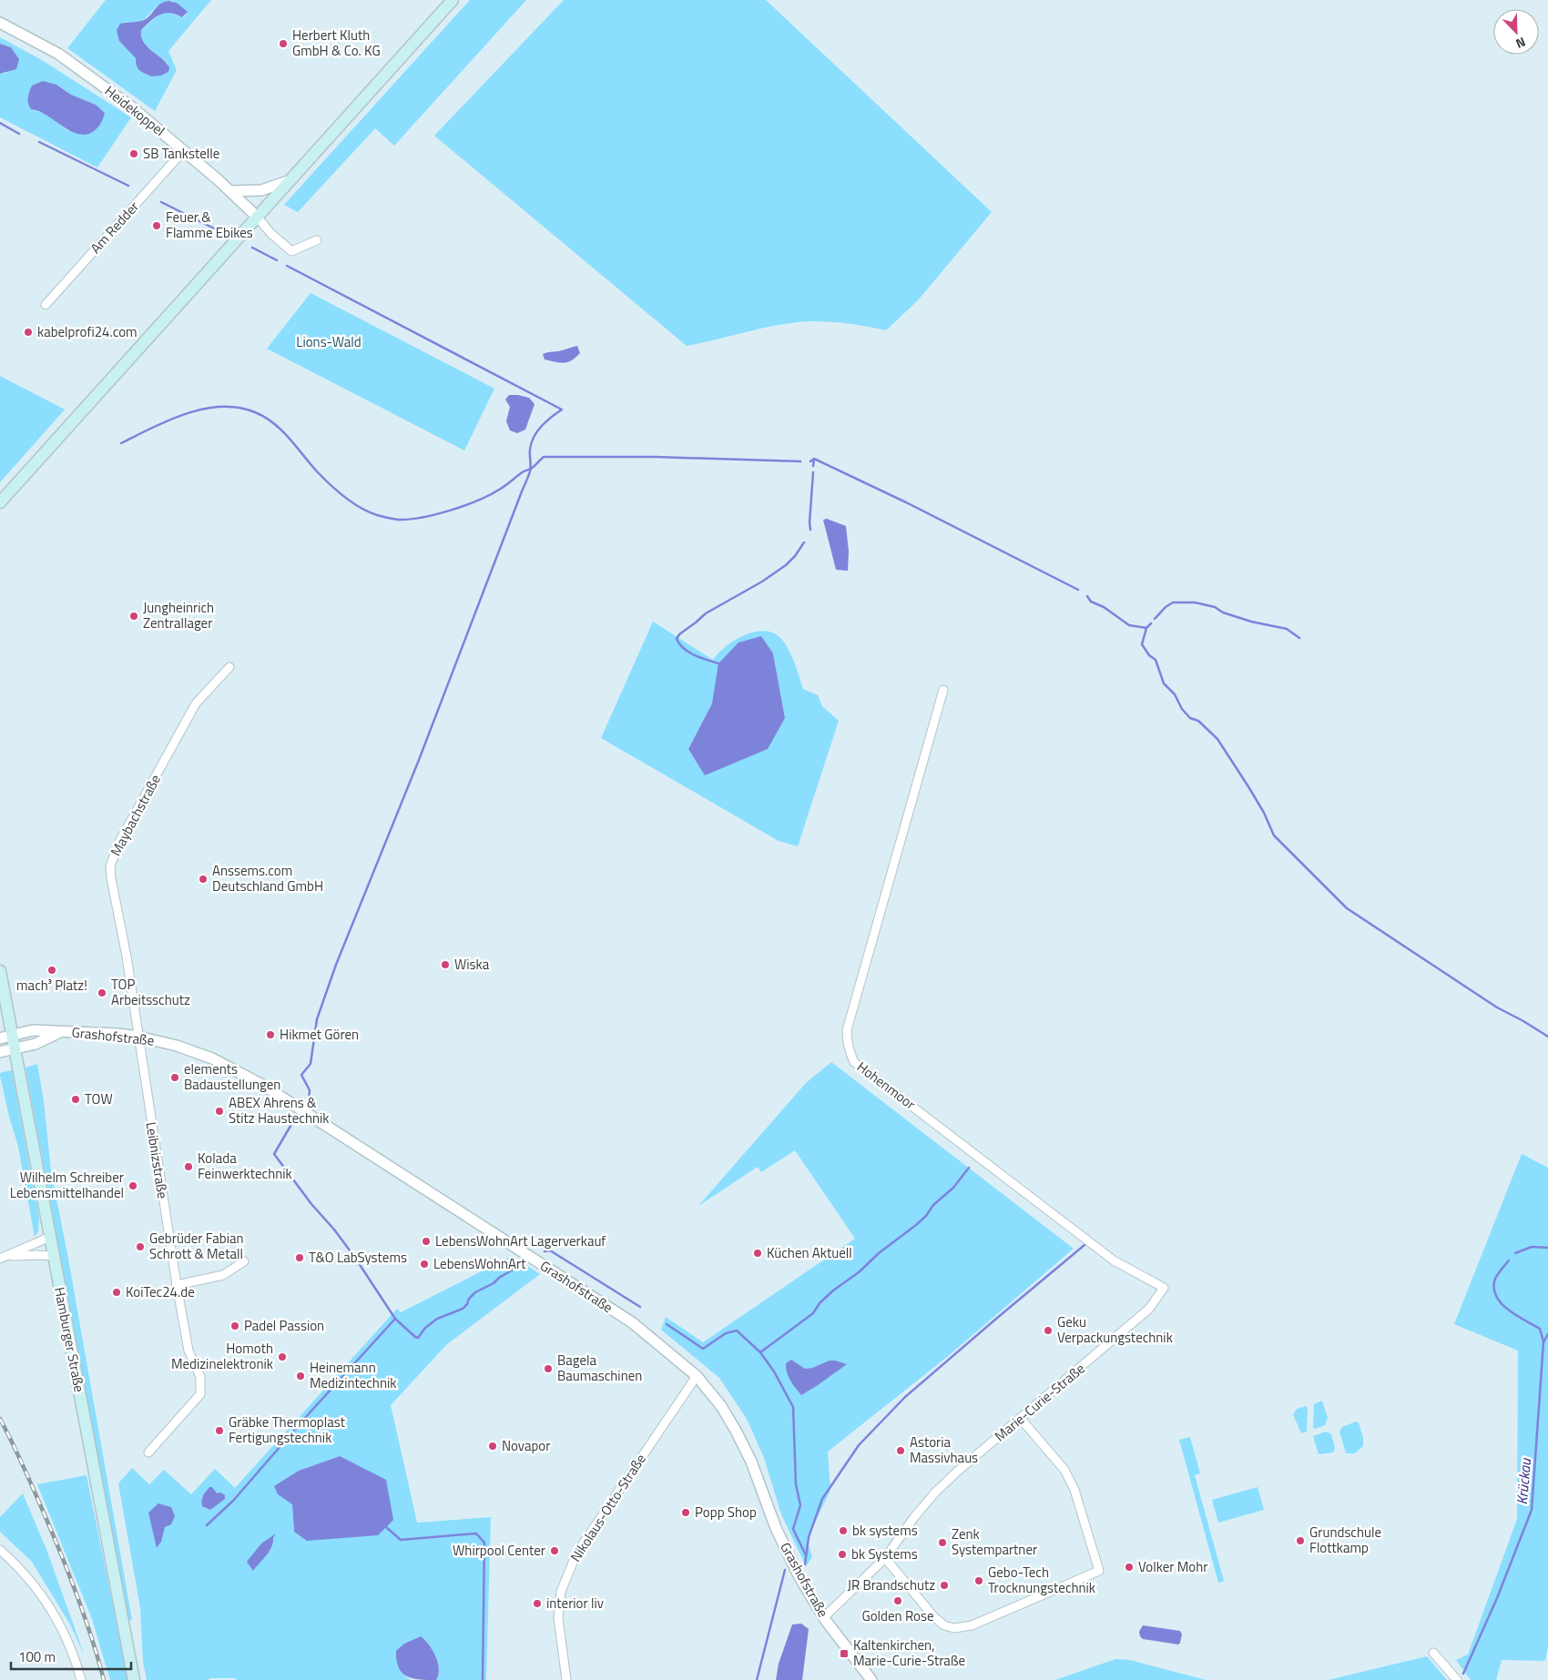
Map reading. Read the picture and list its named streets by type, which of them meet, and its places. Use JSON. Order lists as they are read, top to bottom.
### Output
{
  "streets": {
    "main road": ["Hamburger Straße"],
    "street": [
      "Heidekoppel",
      "Am Redder",
      "Maybachstraße",
      "Grashofstraße",
      "Hohenmoor",
      "Leibnizstraße",
      "Marie-Curie-Straße",
      "Nikolaus-Otto-Straße"
    ]
  },
  "crossings": [
    ["Heidekoppel", "Am Redder"],
    ["Maybachstraße", "Grashofstraße"],
    ["Maybachstraße", "Leibnizstraße"],
    ["Grashofstraße", "Leibnizstraße"],
    ["Grashofstraße", "Hamburger Straße"],
    ["Grashofstraße", "Marie-Curie-Straße"],
    ["Grashofstraße", "Nikolaus-Otto-Straße"],
    ["Hohenmoor", "Marie-Curie-Straße"]
  ],
  "water": ["Krückau"],
  "parks": ["Lions-Wald"],
  "places": {
    "other": [
      "Herbert Kluth GmbH & Co. KG",
      "SB Tankstelle",
      "Feuer & Flamme Ebikes",
      "kabelprofi24.com",
      "Jungheinrich Zentrallager",
      "Anssems.com Deutschland GmbH",
      "Wiska",
      "mach³ Platz!",
      "TOP Arbeitsschutz",
      "Hikmet Gören",
      "elements Badaustellungen",
      "TOW",
      "ABEX Ahrens & Stitz Haustechnik",
      "Kolada Feinwerktechnik",
      "Wilhelm Schreiber Lebensmittelhandel",
      "LebensWohnArt Lagerverkauf",
      "Gebrüder Fabian Schrott & Metall",
      "Küchen Aktuell",
      "T&O LabSystems",
      "LebensWohnArt",
      "KoiTec24.de",
      "Padel Passion",
      "Geku Verpackungstechnik",
      "Homoth Medizinelektronik",
      "Bagela Baumaschinen",
      "Heinemann Medizintechnik",
      "Gräbke Thermoplast Fertigungstechnik",
      "Novapor",
      "Astoria Massivhaus",
      "Popp Shop",
      "bk systems",
      "Grundschule Flottkamp",
      "Zenk Systempartner",
      "Whirpool Center",
      "bk Systems",
      "Volker Mohr",
      "Gebo-Tech Trocknungstechnik",
      "JR Brandschutz",
      "Golden Rose",
      "interior liv"
    ],
    "transit": ["Kaltenkirchen, Marie-Curie-Straße"]
  },
  "scale_bar": "100 m",
  "north": "bottom right"
}
